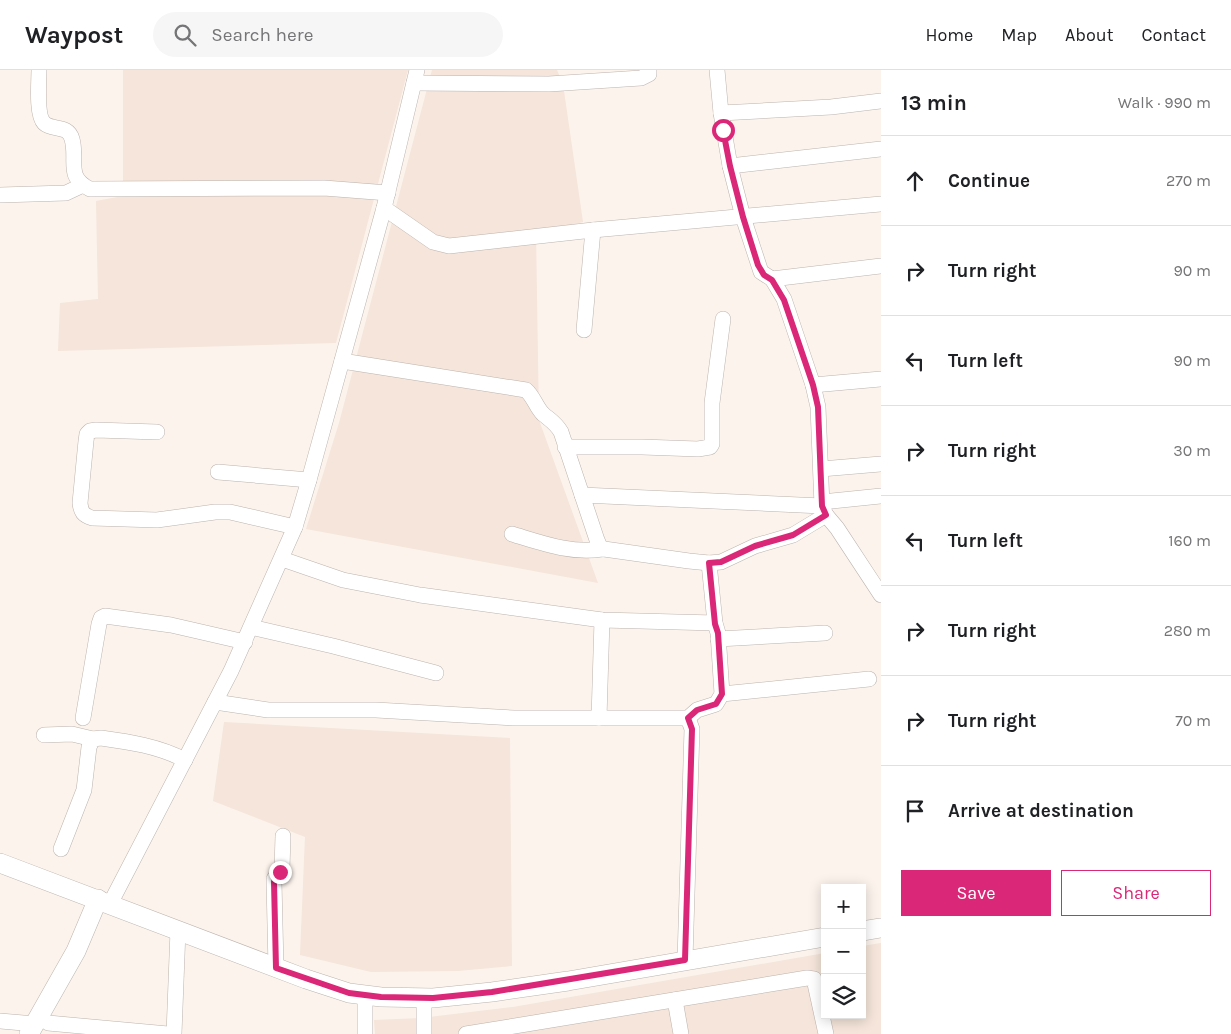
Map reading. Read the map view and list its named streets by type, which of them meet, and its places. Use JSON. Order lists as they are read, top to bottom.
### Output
{
  "page": {
    "header": "Waypost",
    "search": "Search here",
    "nav": [
      "Home",
      "Map",
      "About",
      "Contact"
    ],
    "heading": ["13 min", "Walk · 990 m"],
    "list": [
      ["Continue", "270 m"],
      ["Turn right", "90 m"],
      ["Turn left", "90 m"],
      ["Turn right", "30 m"],
      ["Turn left", "160 m"],
      ["Turn right", "280 m"],
      ["Turn right", "70 m"],
      "Arrive at destination"
    ],
    "buttons": ["Save", "Share"],
    "map_buttons": ["+", "−"]
  }
}
